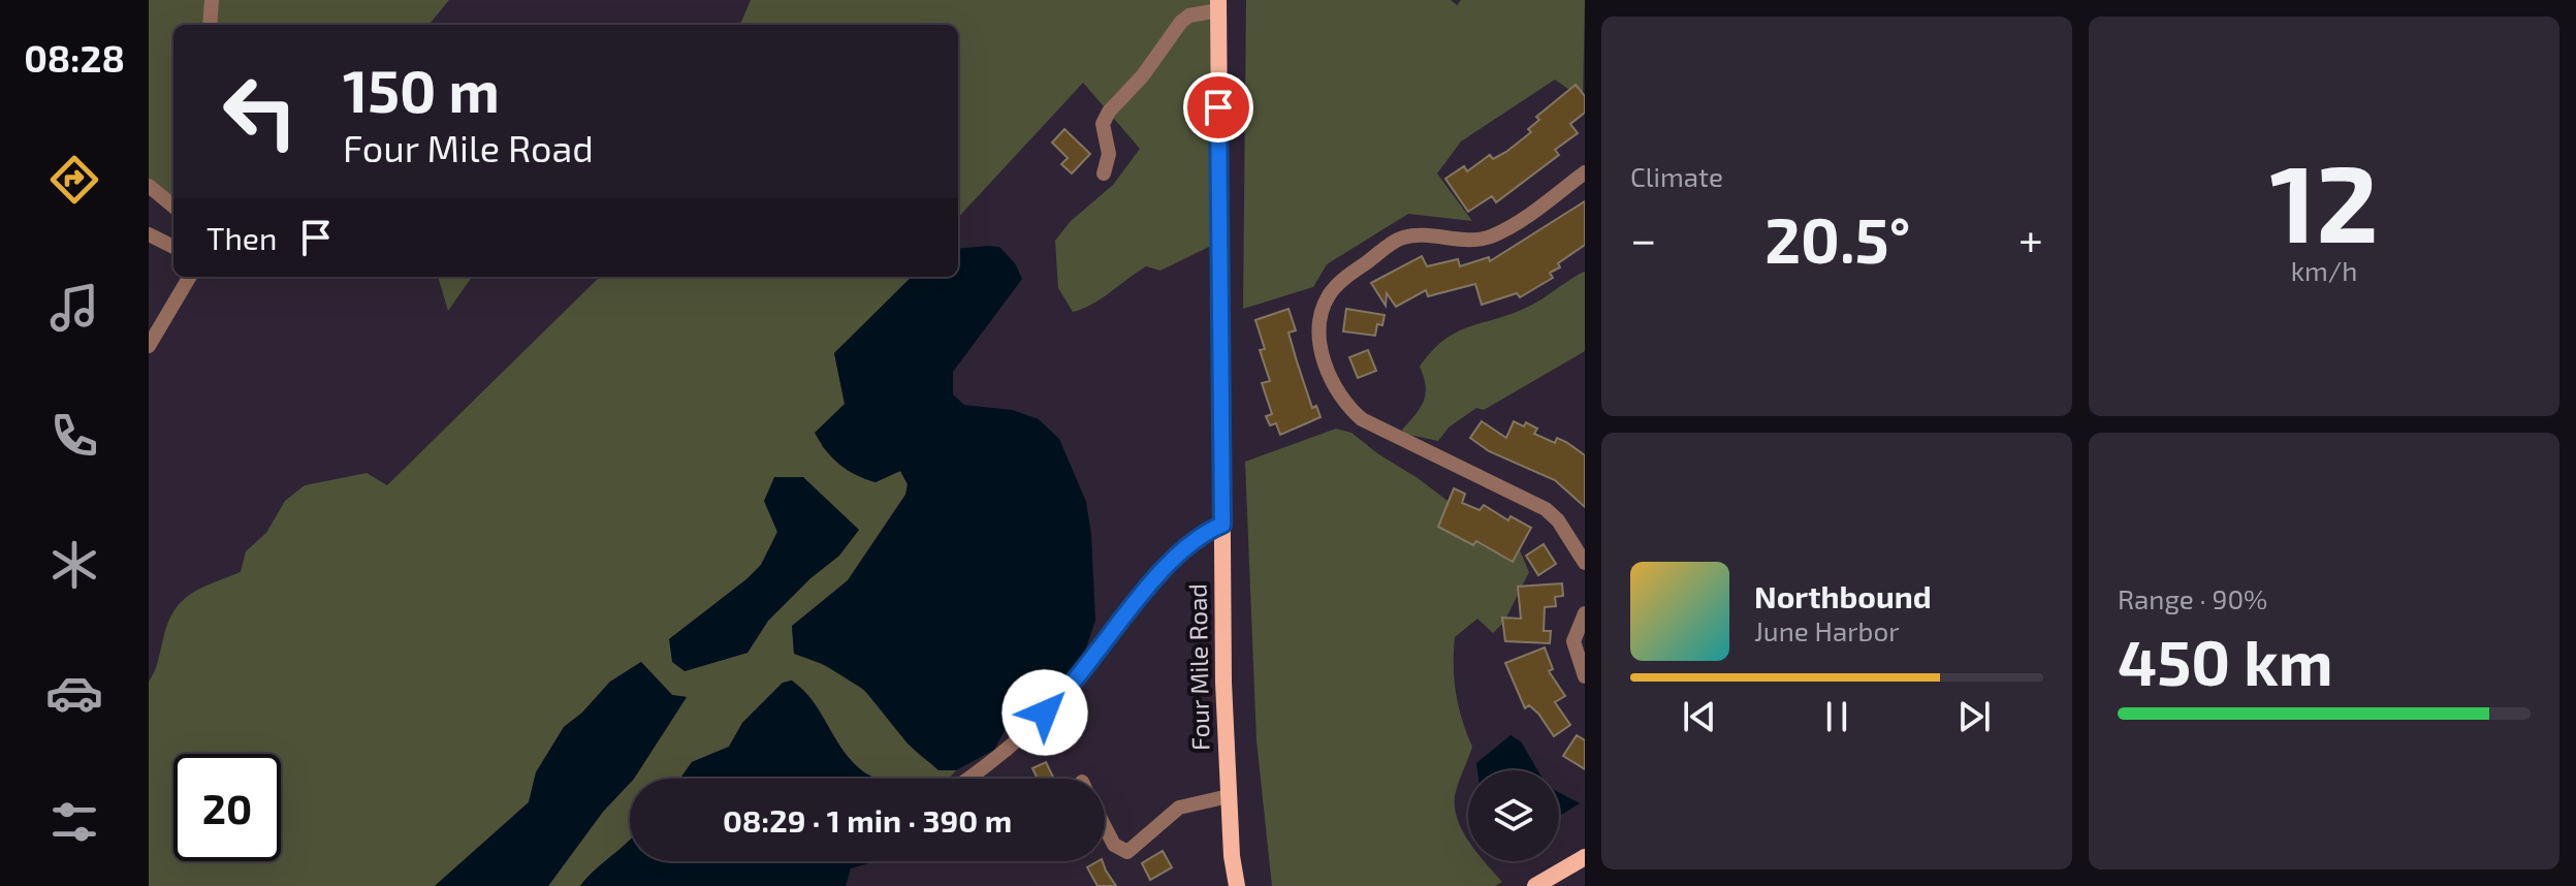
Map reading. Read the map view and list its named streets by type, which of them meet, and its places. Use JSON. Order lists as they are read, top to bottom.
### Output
{
  "streets": {
    "main road": ["Four Mile Road"]
  },
  "page": {
    "tabs": "08:28",
    "tile": [
      "Climate",
      ["12", "km/h"],
      ["Range · 90%", "450 km"]
    ],
    "turn": ["150 m", "Four Mile Road"],
    "then": "Then",
    "heat": ["−", "20.5°", "+"],
    "song": ["Northbound", "June Harbor"],
    "limit": "20",
    "trip": "08:29 · 1 min · 390 m"
  }
}
